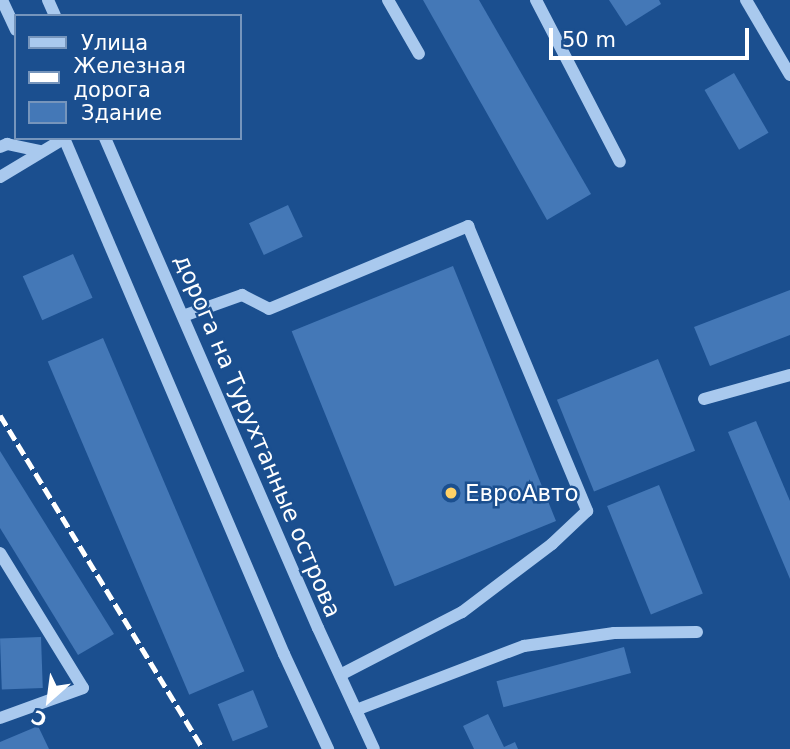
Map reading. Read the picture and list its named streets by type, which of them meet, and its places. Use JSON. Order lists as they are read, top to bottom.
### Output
{
  "streets": {
    "street": ["дорога на Турухтанные острова"]
  },
  "places": ["ЕвроАвто"],
  "legend": ["Улица", "Железная дорога", "Здание"],
  "scale_bar": "50 m",
  "north": "bottom left"
}
